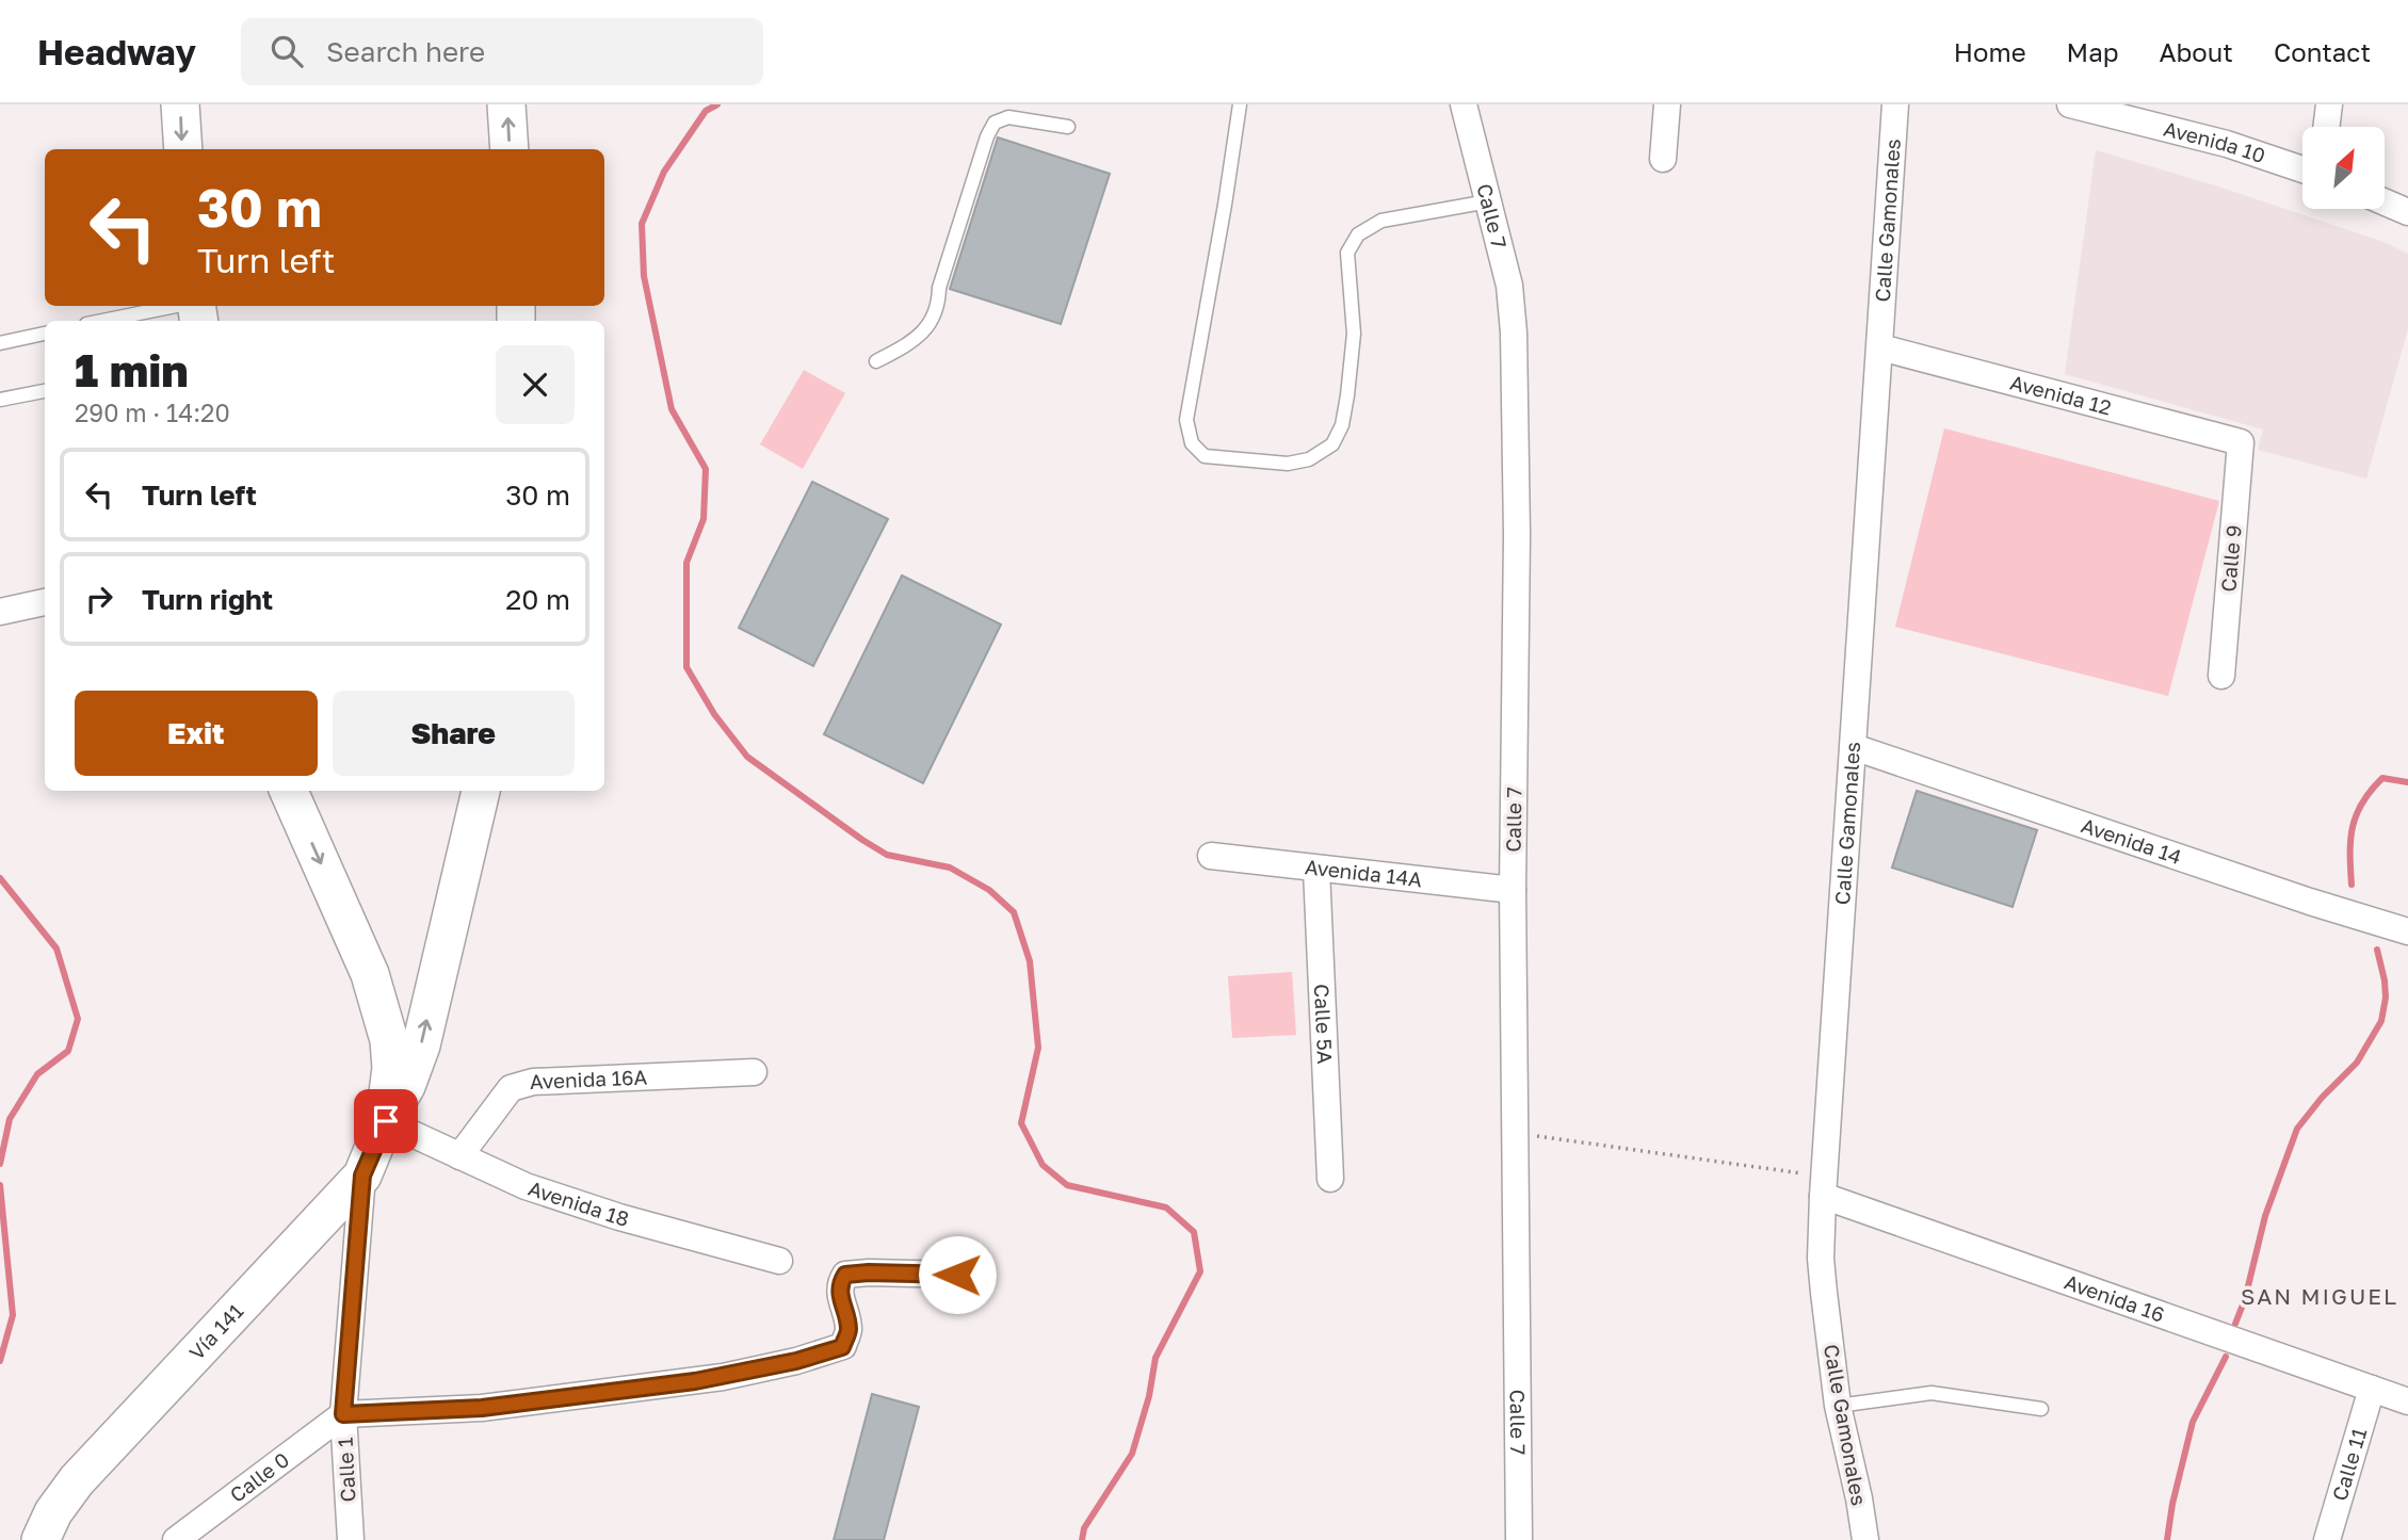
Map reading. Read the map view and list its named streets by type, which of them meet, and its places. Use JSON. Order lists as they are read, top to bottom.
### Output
{
  "streets": {
    "main road": ["Vía 141"],
    "street": [
      "Avenida 10",
      "Calle 7",
      "Calle Gamonales",
      "Avenida 12",
      "Calle 9",
      "Avenida 14",
      "Avenida 14A",
      "Calle 5A",
      "Avenida 16A",
      "Avenida 18",
      "Avenida 16",
      "Calle 11",
      "Calle 1",
      "Calle 0"
    ]
  },
  "crossings": [
    ["Calle 7", "Avenida 14A"],
    ["Calle Gamonales", "Avenida 12"],
    ["Calle Gamonales", "Avenida 14"],
    ["Calle Gamonales", "Avenida 16"],
    ["Avenida 12", "Calle 9"],
    ["Avenida 14A", "Calle 5A"],
    ["Avenida 16A", "Avenida 18"],
    ["Avenida 18", "Vía 141"],
    ["Avenida 16", "Calle 11"],
    ["Vía 141", "Calle 1"],
    ["Calle 1", "Calle 0"]
  ],
  "districts": ["SAN MIGUEL"],
  "north": "top right",
  "page": {
    "header": "Headway",
    "search": "Search here",
    "nav": [
      "Home",
      "Map",
      "About",
      "Contact"
    ],
    "turn": ["30 m", "Turn left"],
    "heading": ["1 min", "290 m · 14:20"],
    "list": [
      {
        "name": "Turn left",
        "value": "30 m"
      },
      {
        "name": "Turn right",
        "value": "20 m"
      }
    ],
    "buttons": ["Exit", "Share"]
  }
}
